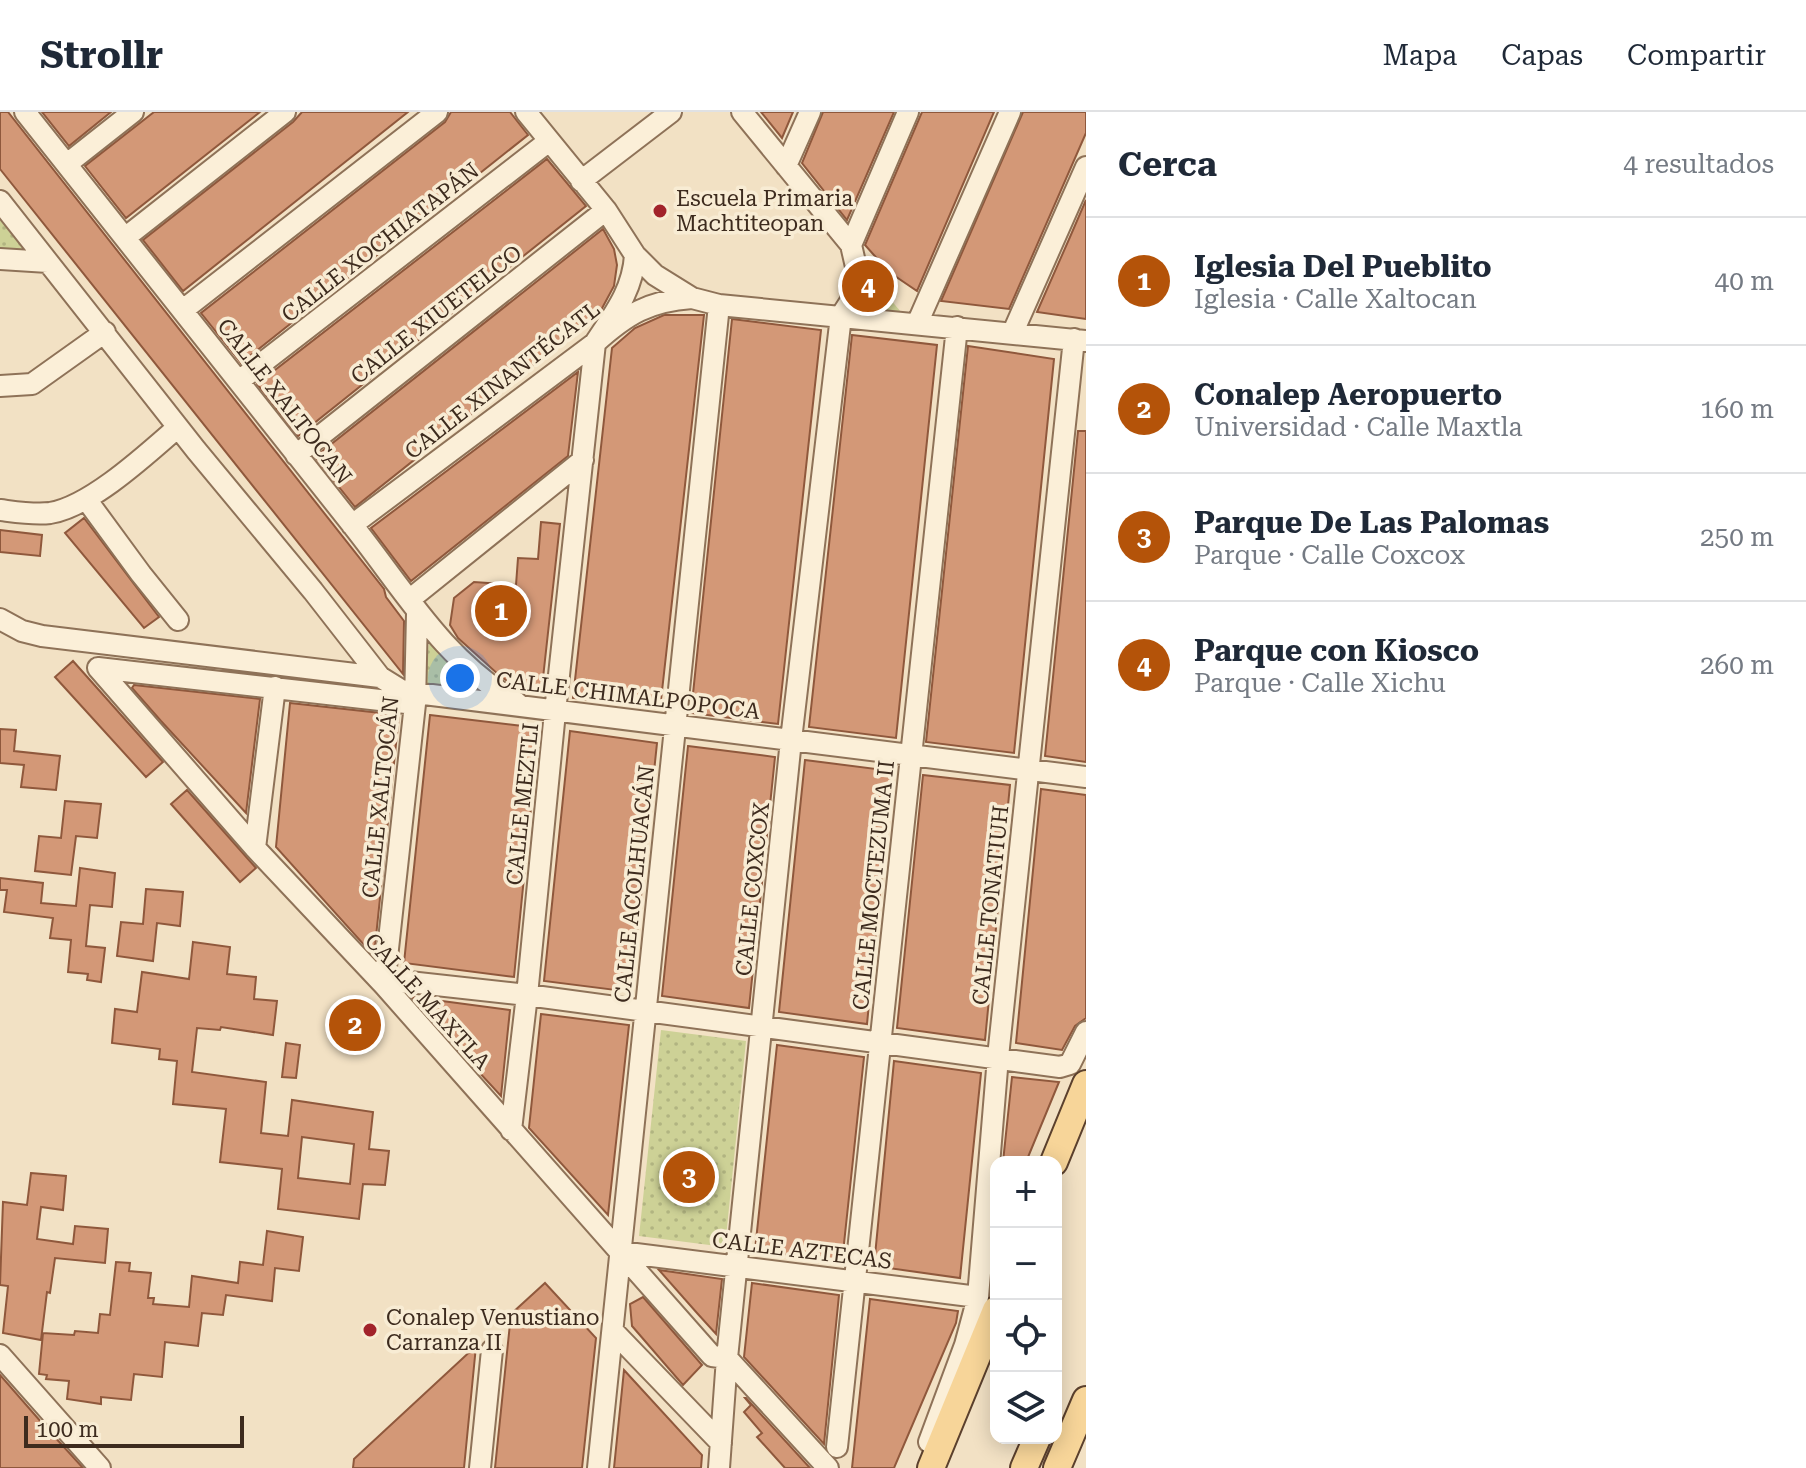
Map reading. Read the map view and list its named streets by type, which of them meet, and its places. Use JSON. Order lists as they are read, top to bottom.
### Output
{
  "streets": {
    "street": [
      "CALLE XOCHIATAPÁN",
      "CALLE XIUETELCO",
      "CALLE XINANTÉCATL",
      "CALLE XALTOCAN",
      "CALLE CHIMALPOPOCA",
      "CALLE XALTOCÁN",
      "CALLE MEZTLI",
      "CALLE ACOLHUACÁN",
      "CALLE MOCTEZUMA II",
      "CALLE COXCOX",
      "CALLE TONATIUH",
      "CALLE MAXTLA",
      "CALLE AZTECAS"
    ]
  },
  "crossings": [
    ["CALLE XOCHIATAPÁN", "CALLE XALTOCAN"],
    ["CALLE XIUETELCO", "CALLE XALTOCAN"],
    ["CALLE XINANTÉCATL", "CALLE XALTOCAN"],
    ["CALLE XINANTÉCATL", "CALLE MEZTLI"],
    ["CALLE XALTOCAN", "CALLE CHIMALPOPOCA"],
    ["CALLE XALTOCAN", "CALLE XALTOCÁN"],
    ["CALLE CHIMALPOPOCA", "CALLE XALTOCÁN"],
    ["CALLE CHIMALPOPOCA", "CALLE MEZTLI"],
    ["CALLE CHIMALPOPOCA", "CALLE ACOLHUACÁN"],
    ["CALLE CHIMALPOPOCA", "CALLE MOCTEZUMA II"],
    ["CALLE CHIMALPOPOCA", "CALLE COXCOX"],
    ["CALLE CHIMALPOPOCA", "CALLE TONATIUH"],
    ["CALLE XALTOCÁN", "CALLE MAXTLA"],
    ["CALLE MEZTLI", "CALLE MAXTLA"],
    ["CALLE ACOLHUACÁN", "CALLE MAXTLA"],
    ["CALLE ACOLHUACÁN", "CALLE AZTECAS"],
    ["CALLE MOCTEZUMA II", "CALLE AZTECAS"],
    ["CALLE COXCOX", "CALLE MAXTLA"],
    ["CALLE COXCOX", "CALLE AZTECAS"],
    ["CALLE TONATIUH", "CALLE AZTECAS"],
    ["CALLE MAXTLA", "CALLE AZTECAS"]
  ],
  "places": ["Escuela Primaria Machtiteopan", "Conalep Venustiano Carranza II"],
  "scale_bar": "100 m",
  "page": {
    "header": "Strollr",
    "nav": ["Mapa", "Capas", "Compartir"],
    "heading": ["Cerca", "4 resultados"],
    "list": [
      {
        "mark": "1",
        "name": "Iglesia Del Pueblito",
        "note": "Iglesia · Calle Xaltocan",
        "value": "40 m"
      },
      {
        "mark": "2",
        "name": "Conalep Aeropuerto",
        "note": "Universidad · Calle Maxtla",
        "value": "160 m"
      },
      {
        "mark": "3",
        "name": "Parque De Las Palomas",
        "note": "Parque · Calle Coxcox",
        "value": "250 m"
      },
      {
        "mark": "4",
        "name": "Parque con Kiosco",
        "note": "Parque · Calle Xichu",
        "value": "260 m"
      }
    ],
    "pins": [
      "4",
      "1",
      "2",
      "3"
    ],
    "map_buttons": ["+", "−"],
    "scale": "100 m"
  }
}
